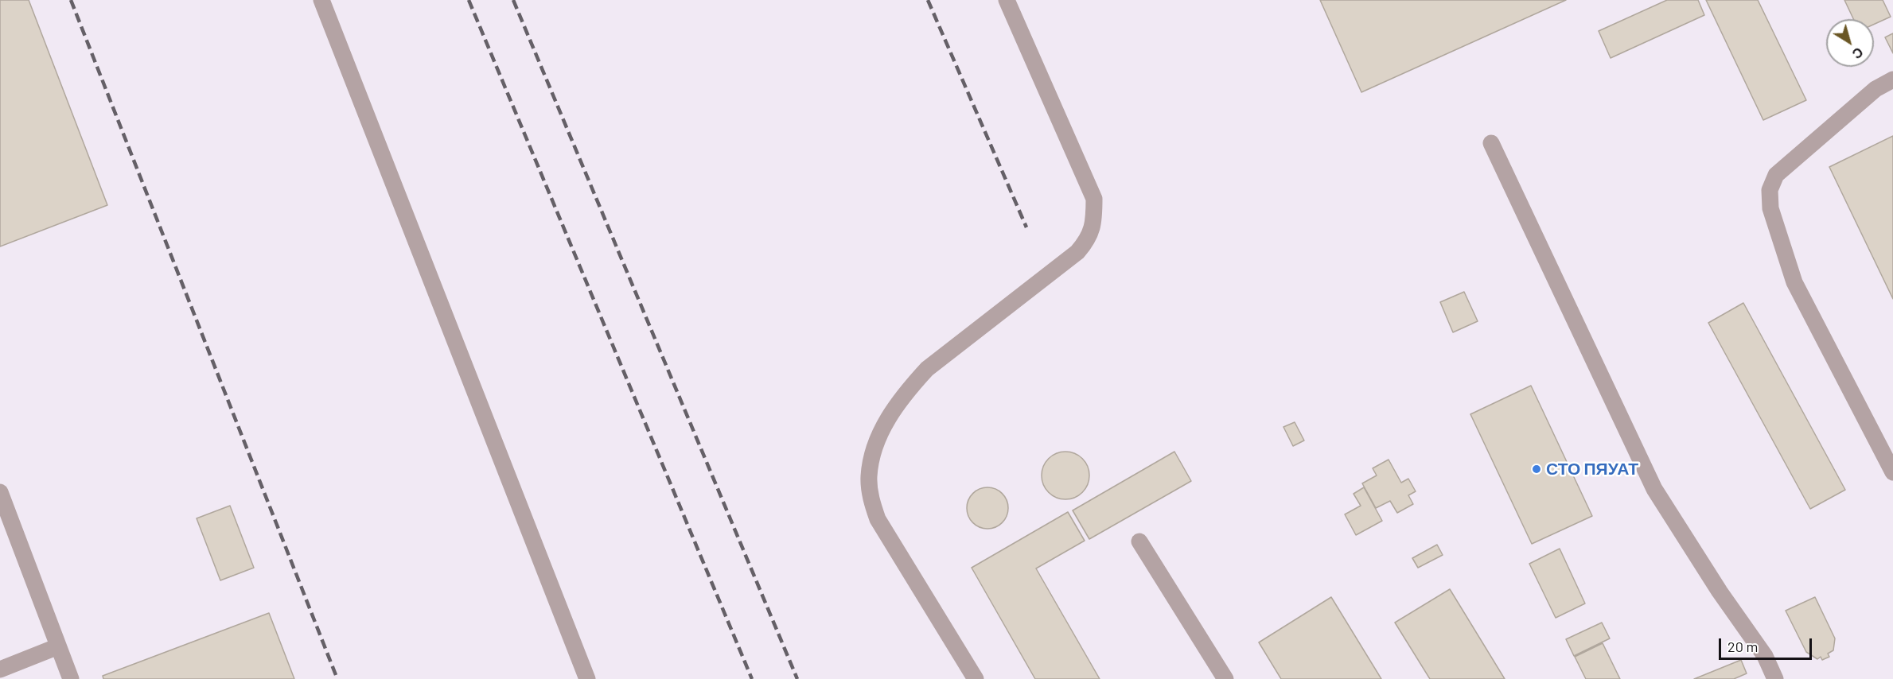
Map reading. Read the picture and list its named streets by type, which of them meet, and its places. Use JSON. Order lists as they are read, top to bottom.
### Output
{
  "places": ["СТО ПЯУАТ"],
  "scale_bar": "20 m",
  "north": "bottom right"
}
